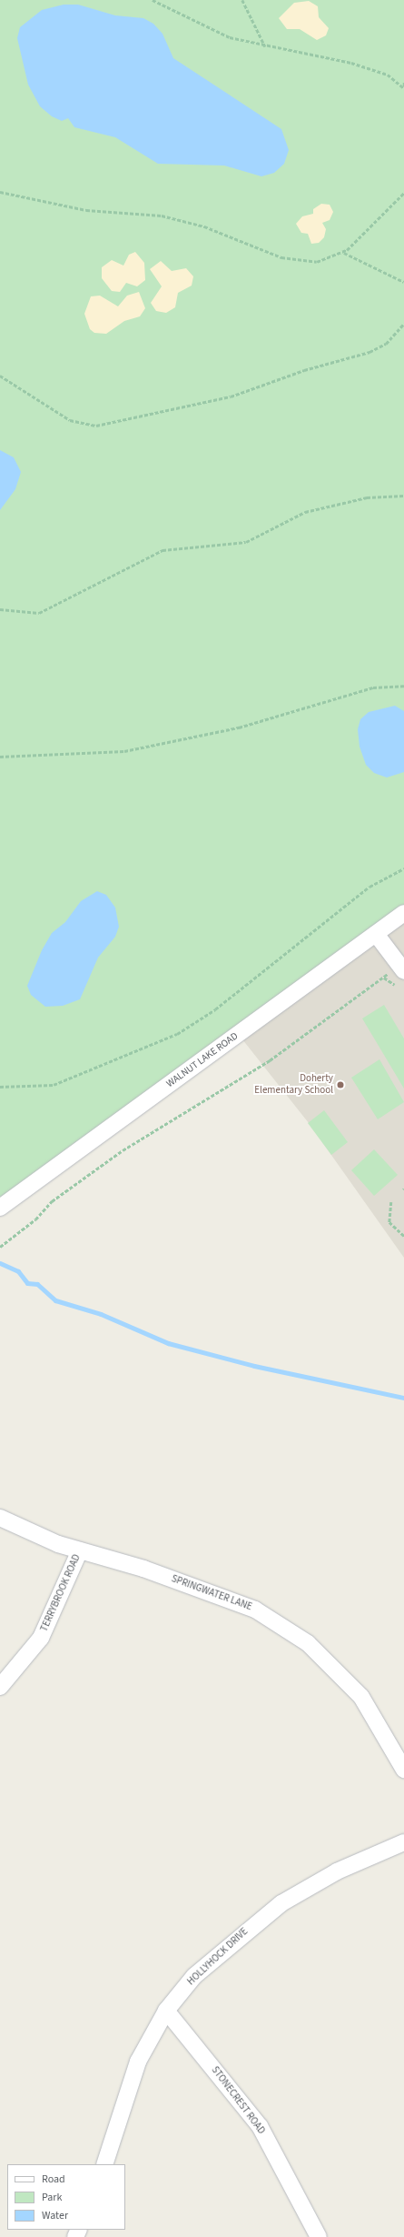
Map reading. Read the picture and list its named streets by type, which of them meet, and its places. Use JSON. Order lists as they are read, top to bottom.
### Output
{
  "streets": {
    "street": [
      "WALNUT LAKE ROAD",
      "TERRYBROOK ROAD",
      "SPRINGWATER LANE",
      "HOLLYHOCK DRIVE",
      "STONECREST ROAD"
    ]
  },
  "crossings": [
    ["TERRYBROOK ROAD", "SPRINGWATER LANE"],
    ["HOLLYHOCK DRIVE", "STONECREST ROAD"]
  ],
  "places": ["Doherty Elementary School"],
  "legend": ["Road", "Park", "Water"]
}
